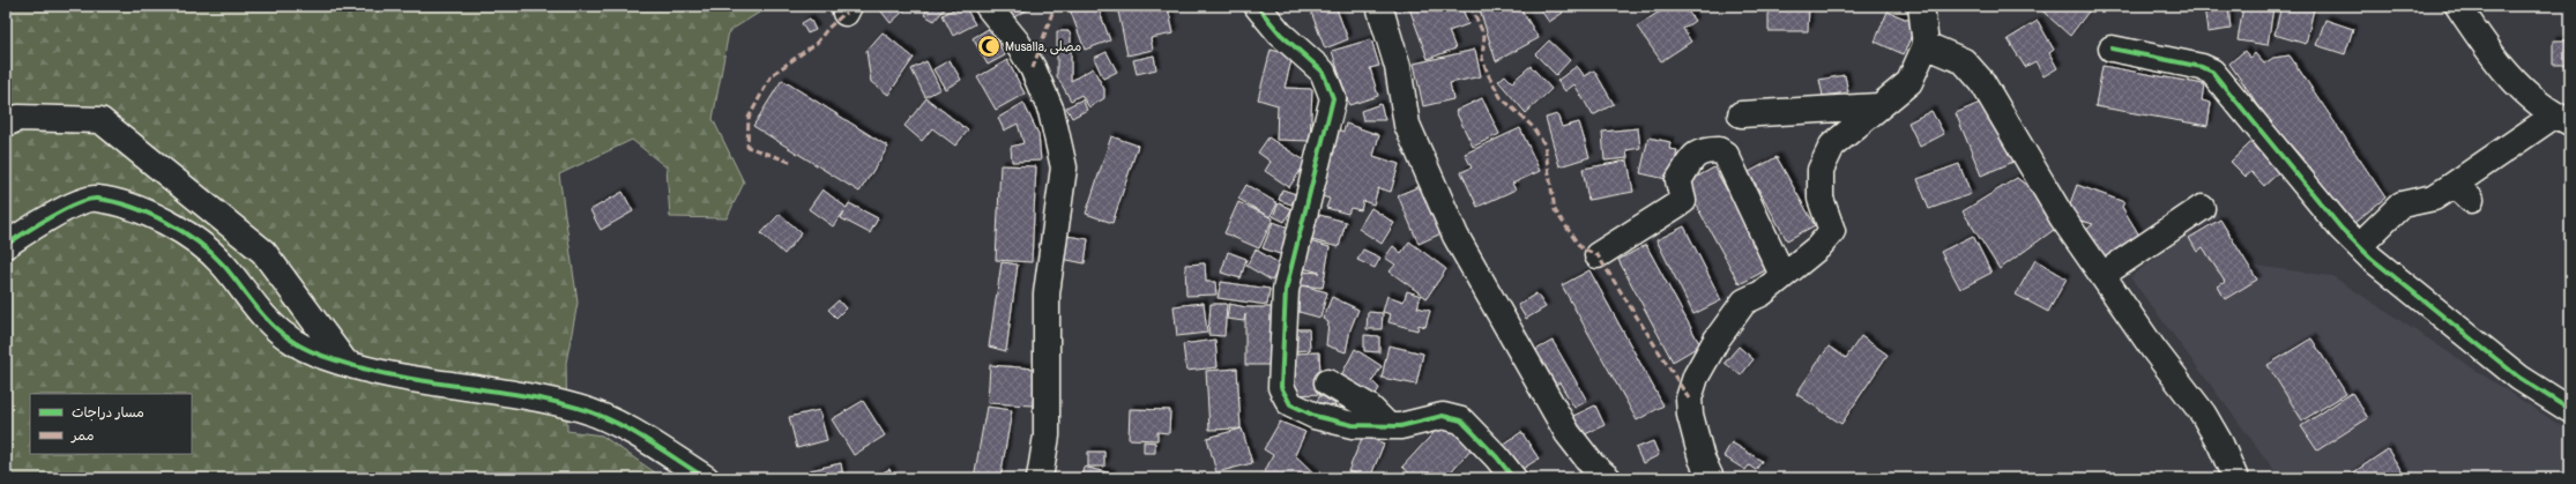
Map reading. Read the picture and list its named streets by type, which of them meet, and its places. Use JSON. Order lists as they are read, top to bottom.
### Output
{
  "places": {
    "mosque": ["Musalla, مصلى"]
  },
  "legend": ["مسار دراجات", "ممر"]
}
